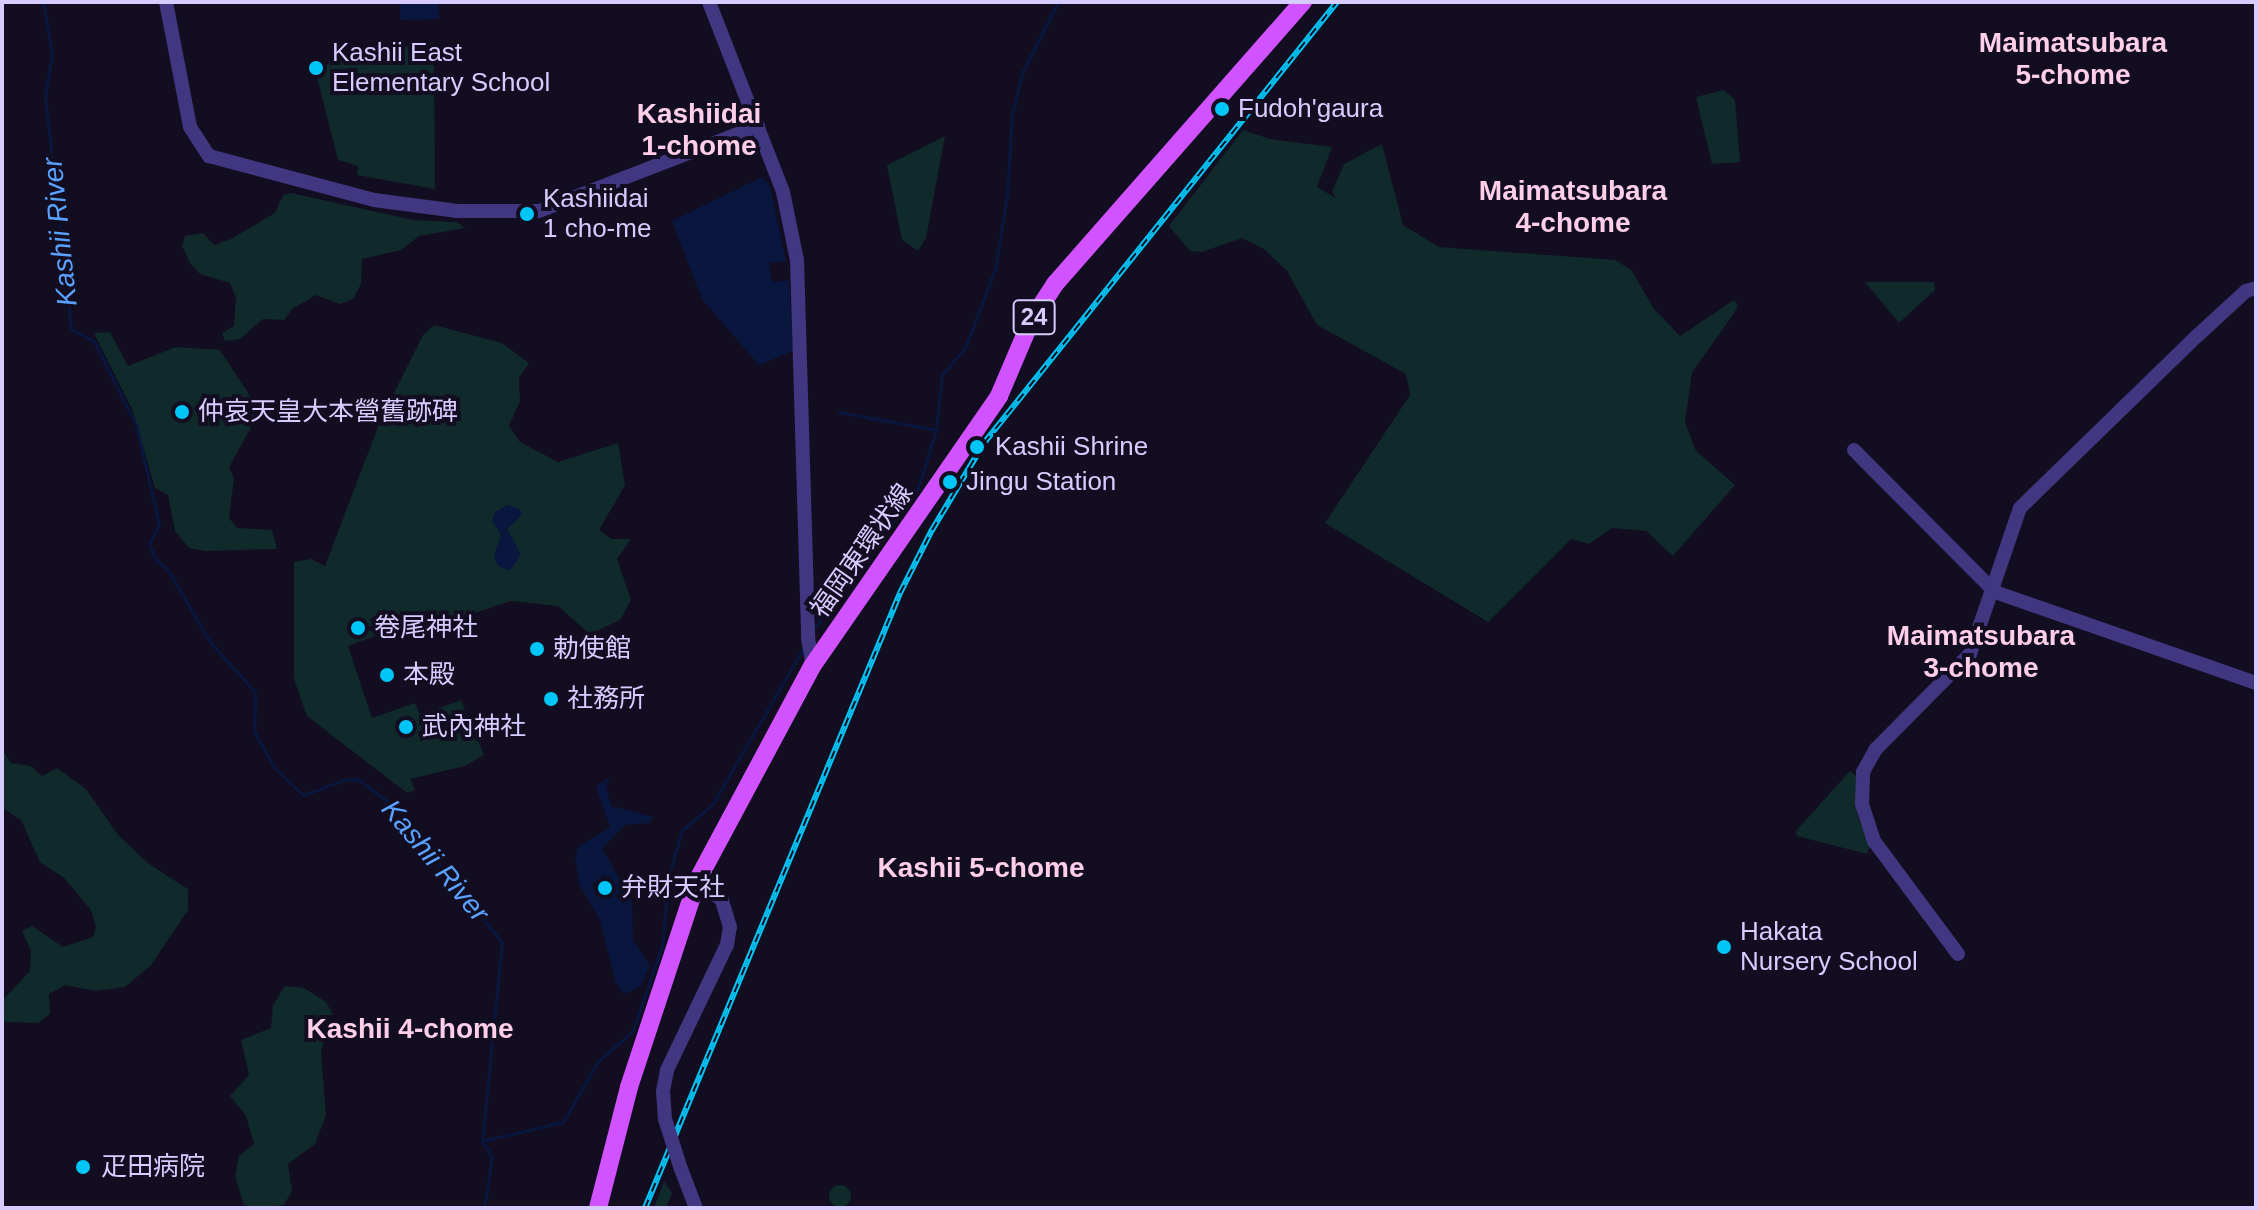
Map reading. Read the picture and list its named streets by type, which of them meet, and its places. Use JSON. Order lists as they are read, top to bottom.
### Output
{
  "streets": {
    "main road": ["24", "福岡東環状線"]
  },
  "districts": [
    "Maimatsubara 5-chome",
    "Kashiidai 1-chome",
    "Maimatsubara 4-chome",
    "Maimatsubara 3-chome",
    "Kashii 5-chome",
    "Kashii 4-chome"
  ],
  "water": ["Kashii River"],
  "places": [
    "Kashii East Elementary School",
    "Fudoh'gaura",
    "Kashiidai 1 cho-me",
    "仲哀天皇大本營舊跡碑",
    "Kashii Shrine",
    "Jingu Station",
    "卷尾神社",
    "勅使館",
    "本殿",
    "社務所",
    "武內神社",
    "弁財天社",
    "Hakata Nursery School",
    "疋田病院"
  ]
}
